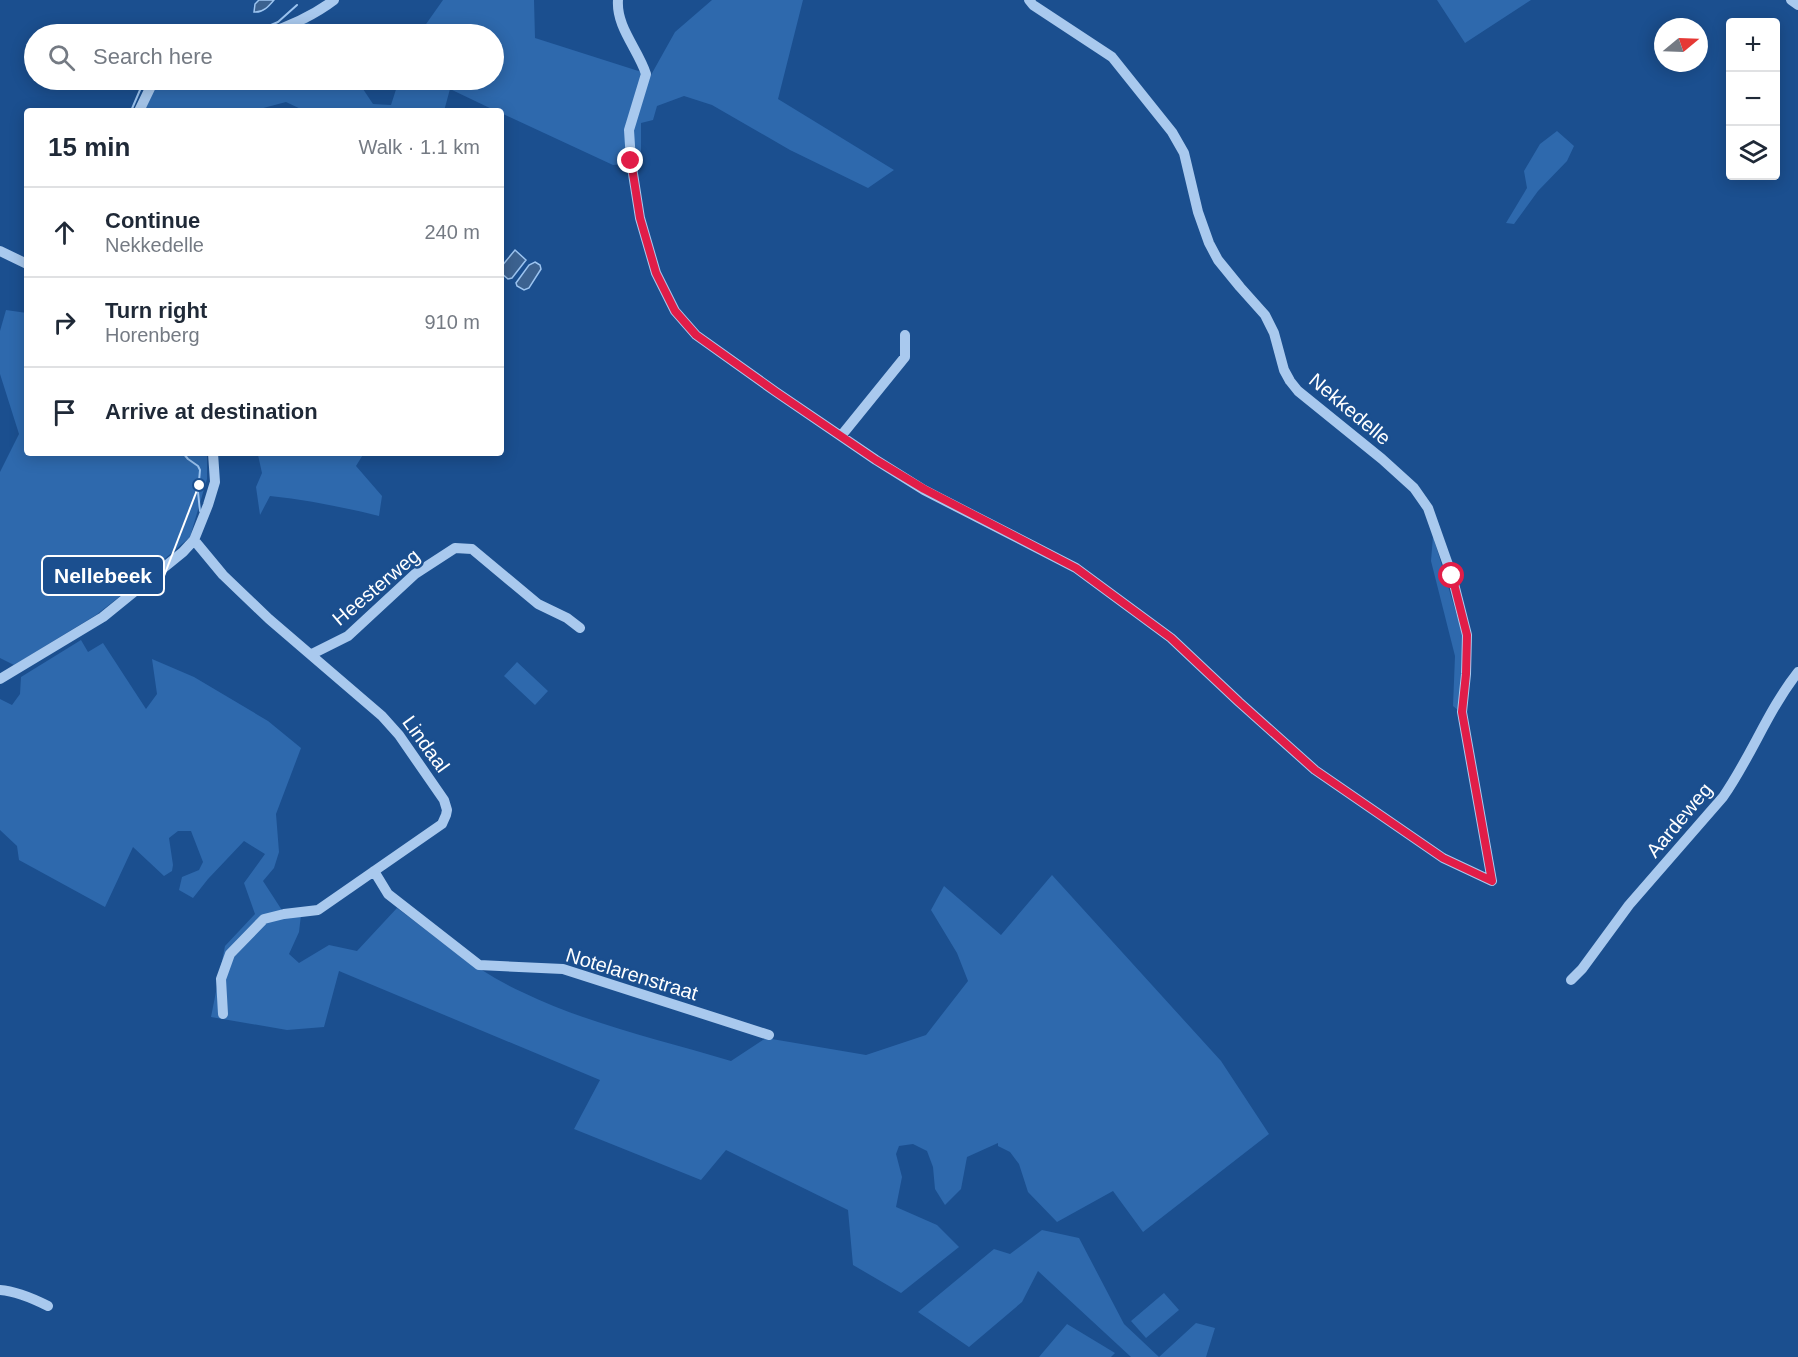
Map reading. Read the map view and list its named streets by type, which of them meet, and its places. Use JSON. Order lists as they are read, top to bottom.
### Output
{
  "streets": {
    "street": [
      "Nekkedelle",
      "Heesterweg",
      "Lindaal",
      "Aardeweg",
      "Notelarenstraat"
    ]
  },
  "crossings": [
    ["Heesterweg", "Lindaal"],
    ["Lindaal", "Notelarenstraat"]
  ],
  "places": ["Nellebeek"],
  "north": "right",
  "page": {
    "map_buttons": ["+", "−"],
    "search": "Search here",
    "heading": ["15 min", "Walk · 1.1 km"],
    "list": [
      ["Continue", "Nekkedelle", "240 m"],
      ["Turn right", "Horenberg", "910 m"],
      "Arrive at destination"
    ]
  }
}
